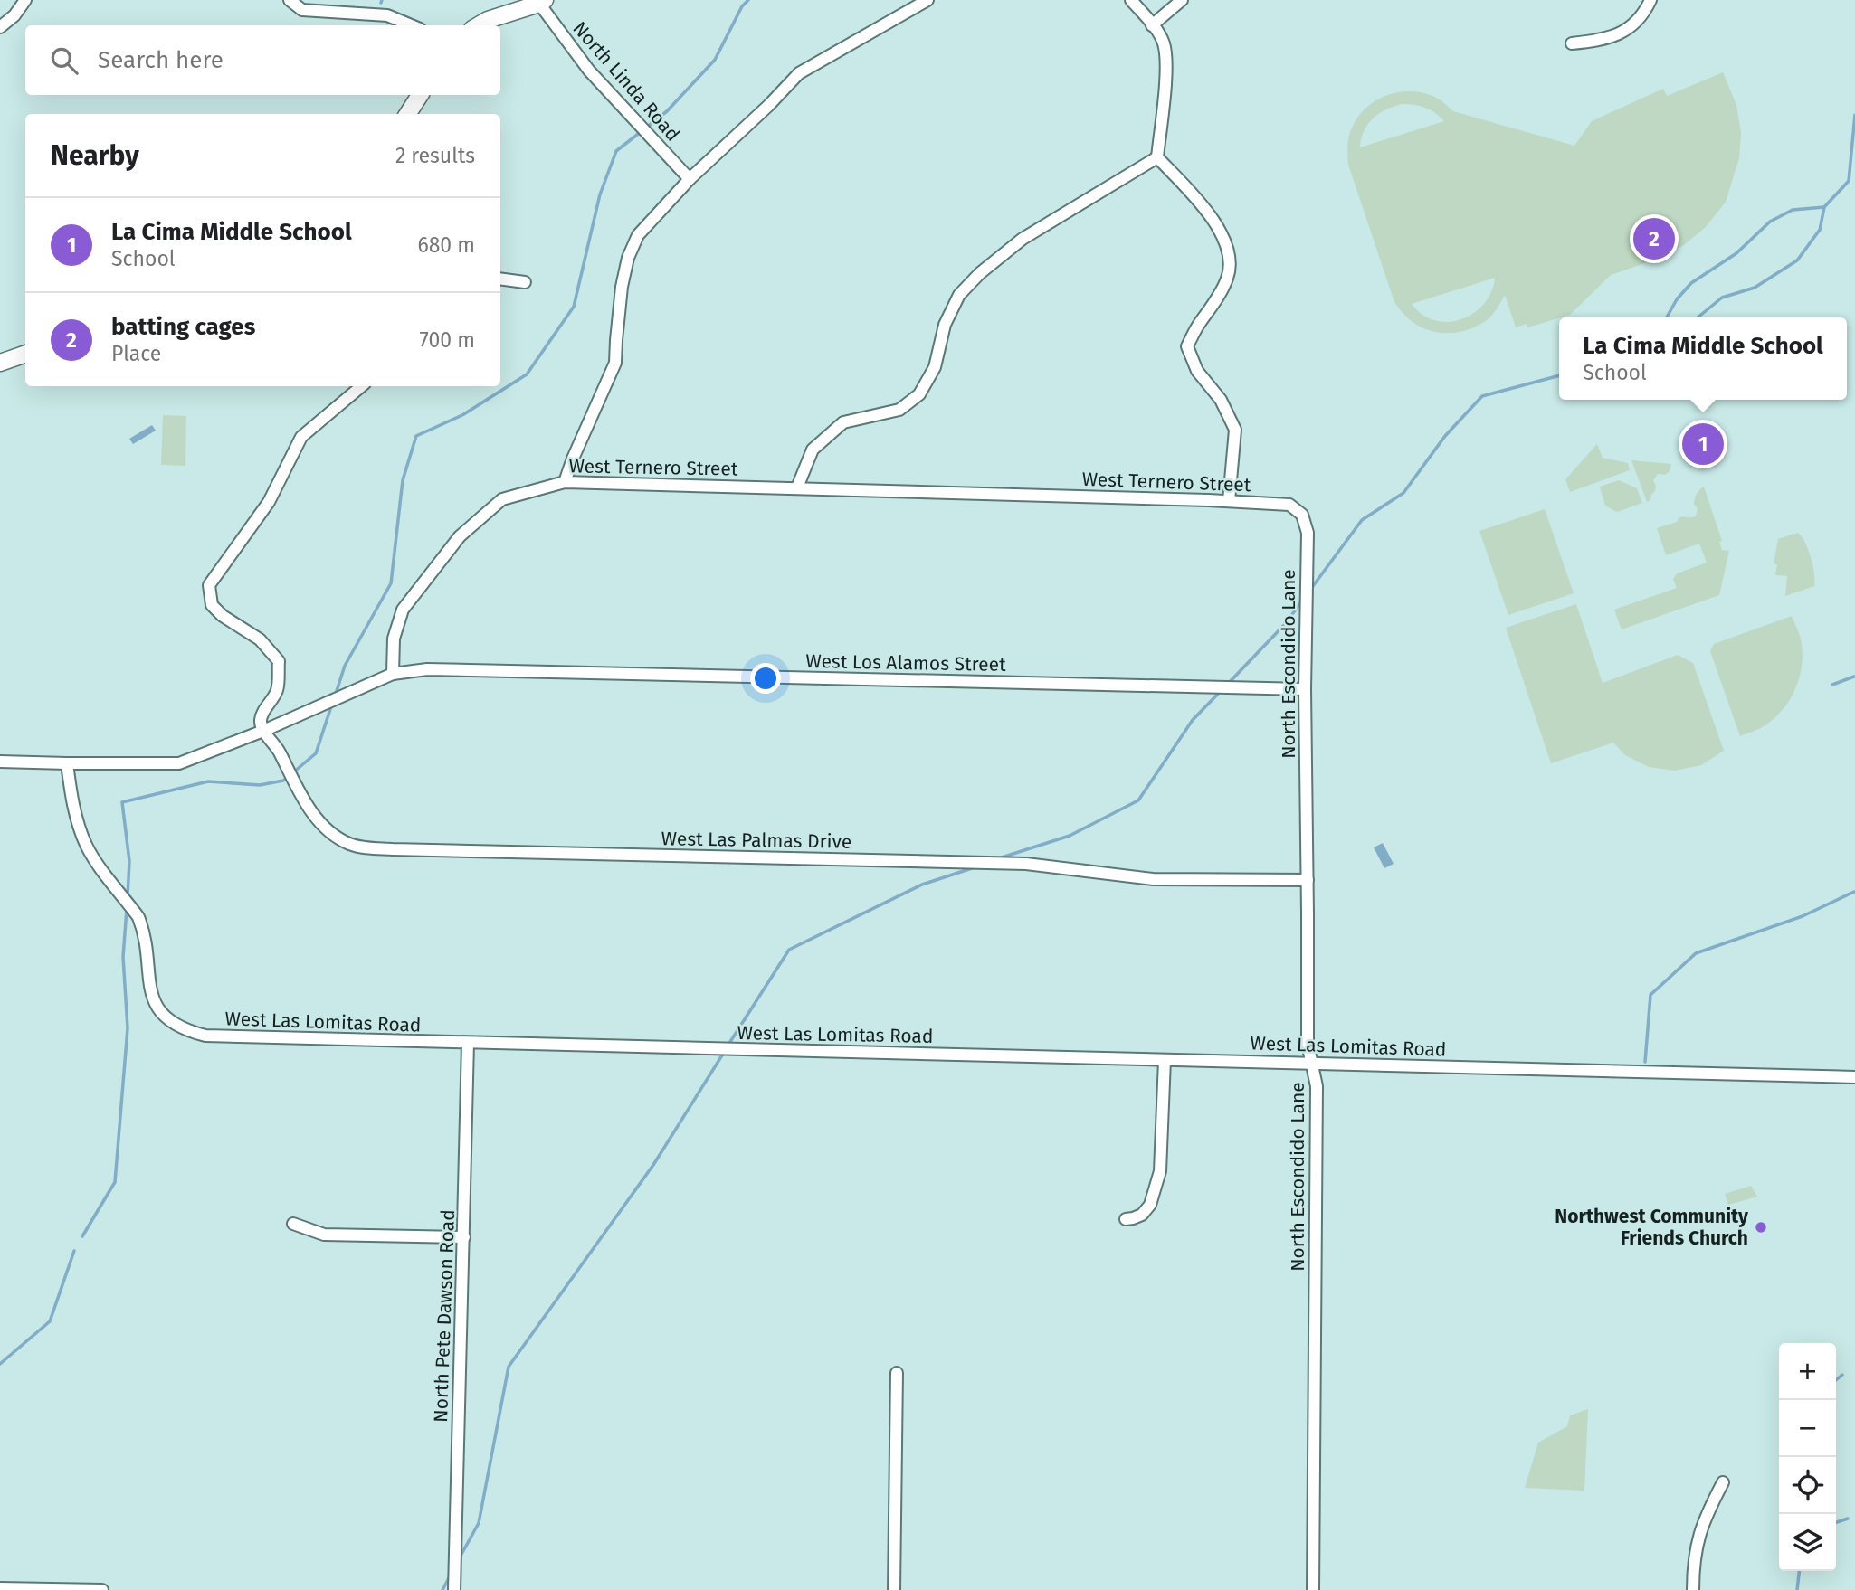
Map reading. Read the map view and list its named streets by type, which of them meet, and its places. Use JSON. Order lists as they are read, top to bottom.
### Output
{
  "streets": {
    "street": [
      "North Linda Road",
      "West Ternero Street",
      "West Los Alamos Street",
      "North Escondido Lane",
      "West Las Palmas Drive",
      "West Las Lomitas Road",
      "North Pete Dawson Road"
    ]
  },
  "crossings": [
    ["West Ternero Street", "West Los Alamos Street"],
    ["West Ternero Street", "North Escondido Lane"],
    ["West Los Alamos Street", "North Escondido Lane"],
    ["North Escondido Lane", "West Las Palmas Drive"],
    ["North Escondido Lane", "West Las Lomitas Road"],
    ["West Las Lomitas Road", "North Pete Dawson Road"]
  ],
  "places": ["Northwest Community Friends Church"],
  "page": {
    "search": "Search here",
    "heading": ["Nearby", "2 results"],
    "list": [
      {
        "mark": "1",
        "name": "La Cima Middle School",
        "note": "School",
        "value": "680 m"
      },
      {
        "mark": "2",
        "name": "batting cages",
        "note": "Place",
        "value": "700 m"
      }
    ],
    "pins": ["2", "1"],
    "popup": ["La Cima Middle School", "School"],
    "map_buttons": ["+", "−"]
  }
}
